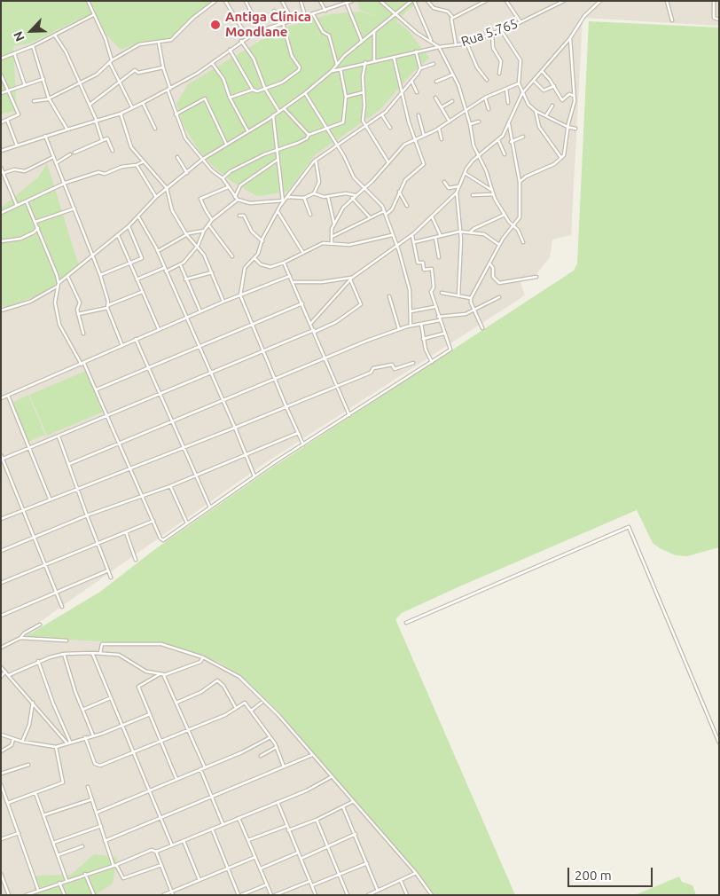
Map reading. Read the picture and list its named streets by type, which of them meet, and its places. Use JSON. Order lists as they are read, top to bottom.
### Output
{
  "streets": {
    "street": ["Rua 5.765"]
  },
  "places": ["Antiga Clínica Mondlane"],
  "scale_bar": "200 m",
  "north": "bottom left"
}
